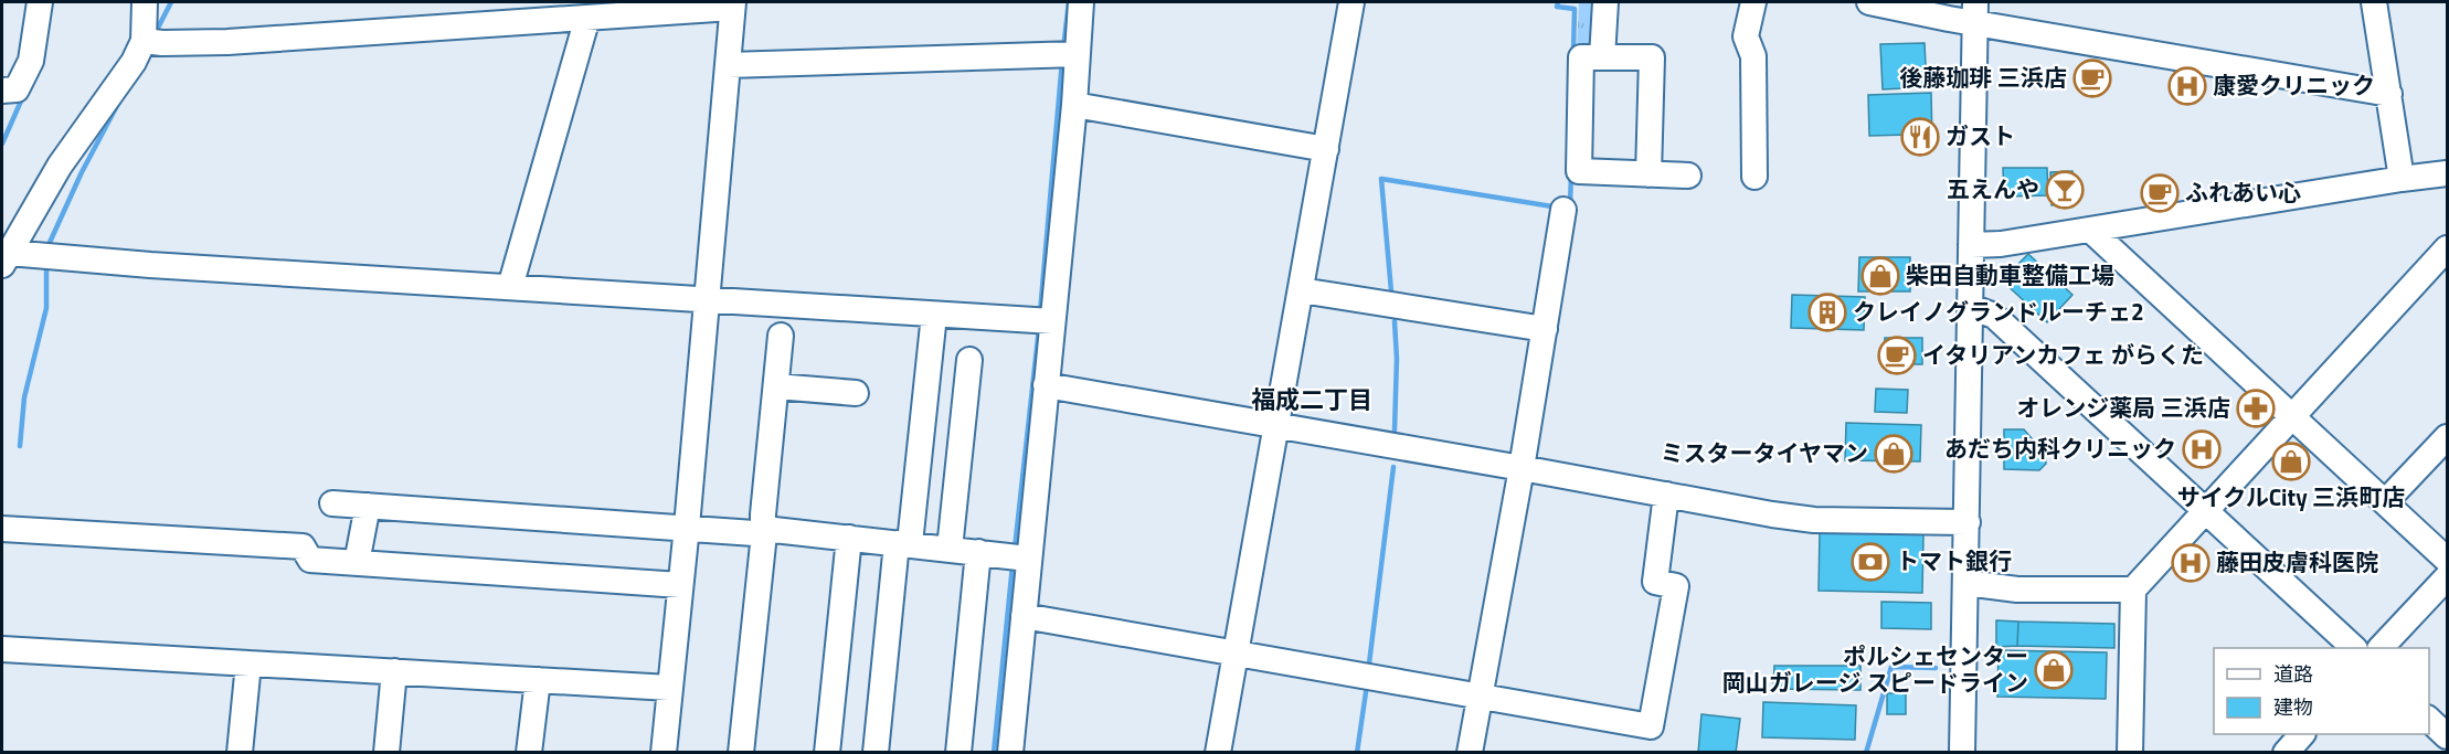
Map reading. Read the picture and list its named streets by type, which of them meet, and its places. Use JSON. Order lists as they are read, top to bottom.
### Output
{
  "districts": ["福成二丁目"],
  "places": {
    "cafe": ["後藤珈琲 三浜店", "ふれあい心", "イタリアンカフェ がらくた"],
    "hospital": ["康愛クリニック", "あだち内科クリニック", "藤田皮膚科医院"],
    "restaurant": ["ガスト"],
    "bar": ["五えんや"],
    "shop": [
      "柴田自動車整備工場",
      "ミスタータイヤマン",
      "サイクルCity 三浜町店",
      "ポルシェセンター 岡山ガレージ スピードライン"
    ],
    "building": ["クレイノグランドルーチェ2"],
    "pharmacy": ["オレンジ薬局 三浜店"],
    "bank": ["トマト銀行"]
  },
  "legend": ["道路", "建物"]
}
